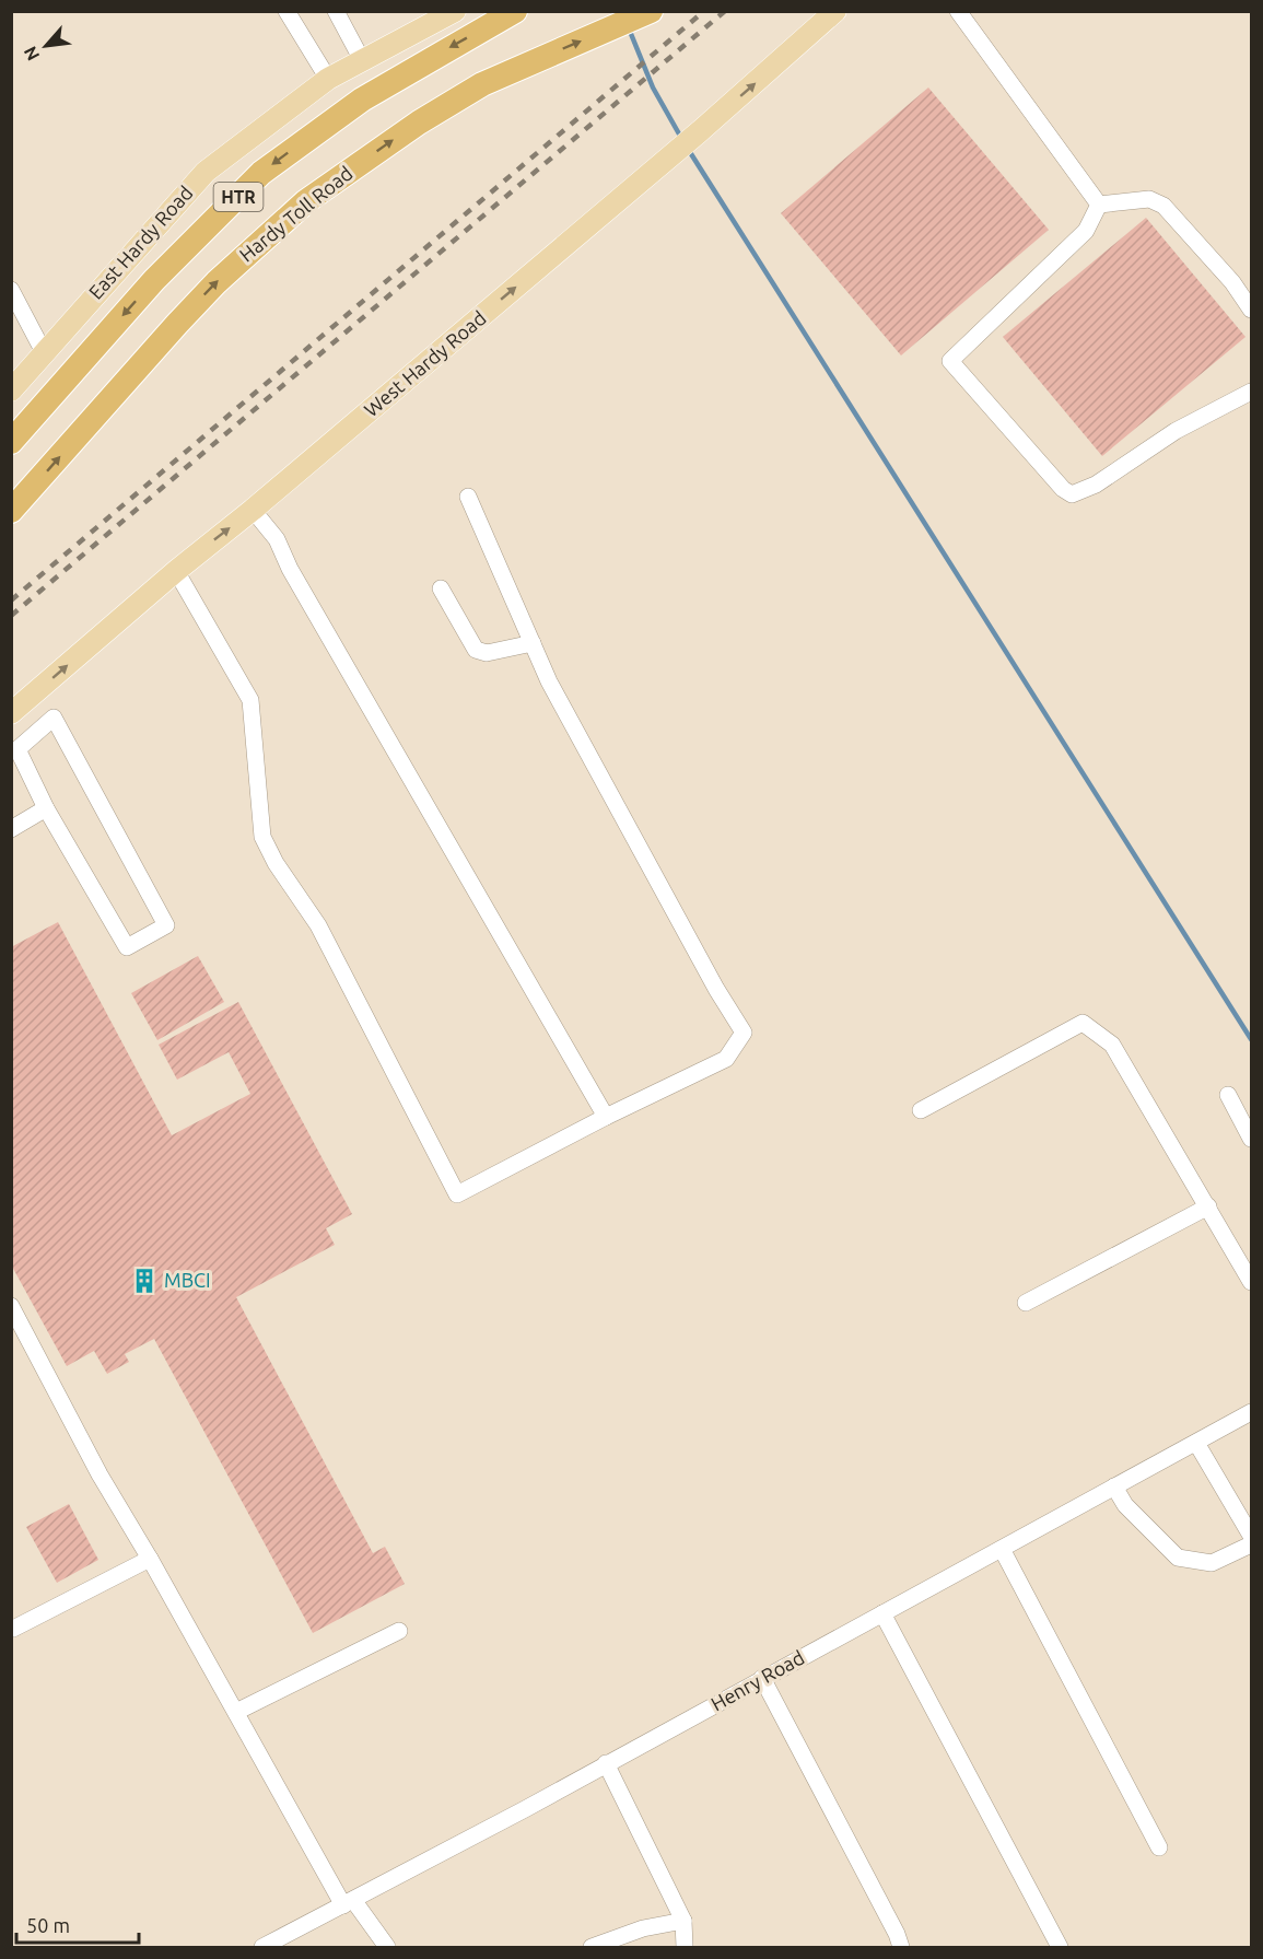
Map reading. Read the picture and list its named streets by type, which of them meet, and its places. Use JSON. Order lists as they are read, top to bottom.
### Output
{
  "streets": {
    "highway": ["HTR", "Hardy Toll Road"],
    "main road": ["East Hardy Road", "West Hardy Road"],
    "street": ["Henry Road"]
  },
  "one_way": ["West Hardy Road"],
  "places": {
    "building": ["MBCI"]
  },
  "scale_bar": "50 m",
  "north": "bottom left"
}
